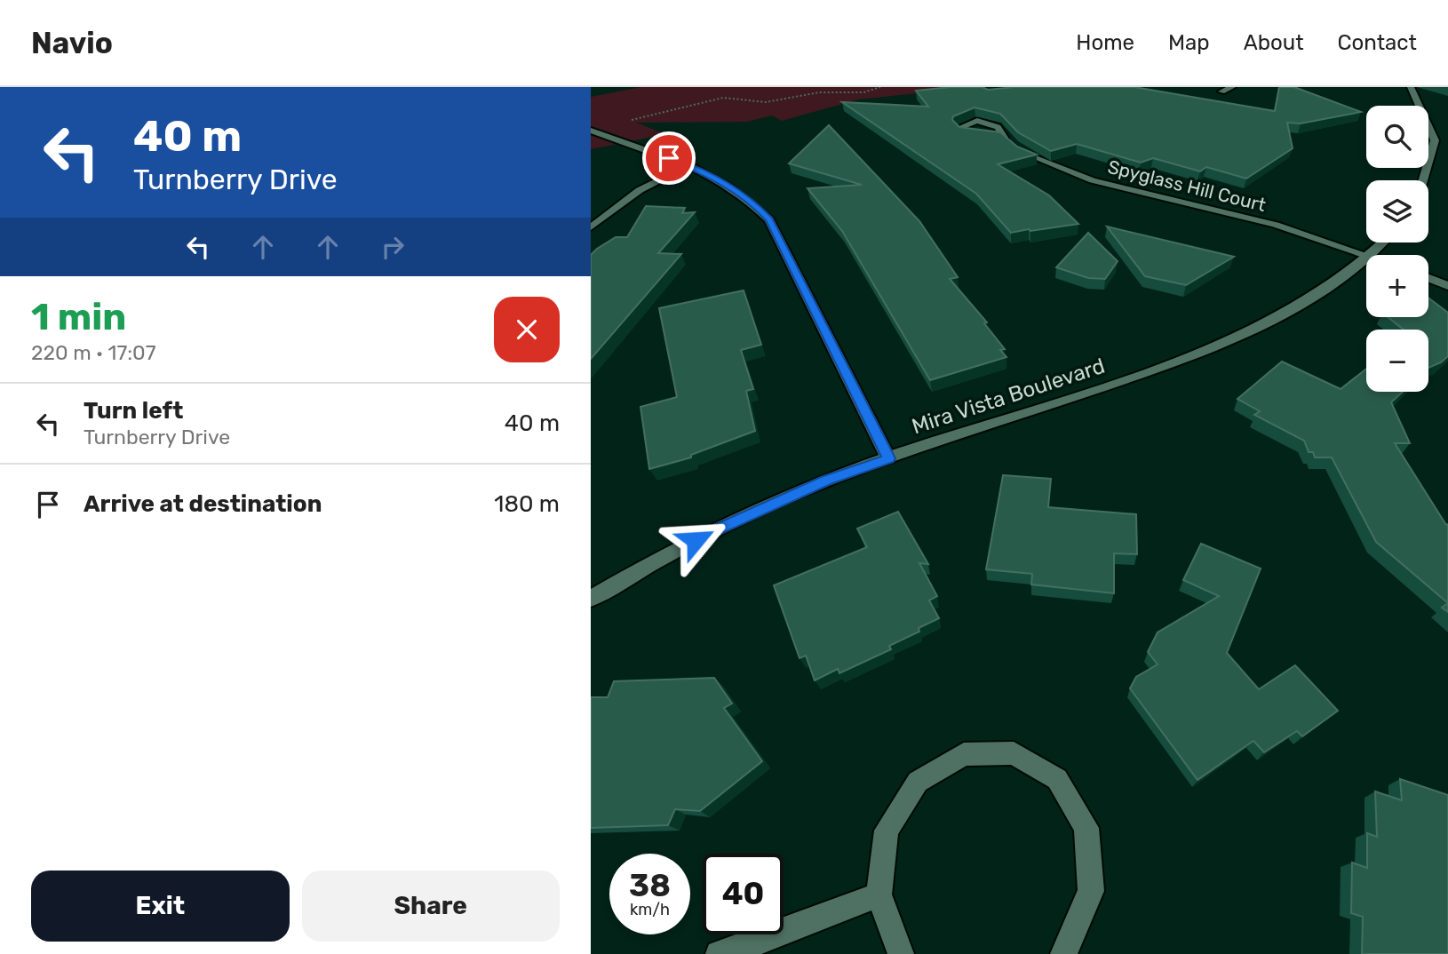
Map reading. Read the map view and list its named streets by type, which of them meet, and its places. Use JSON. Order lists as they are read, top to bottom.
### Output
{
  "streets": {
    "street": ["Spyglass Hill Court", "Mira Vista Boulevard"]
  },
  "crossings": [
    ["Spyglass Hill Court", "Mira Vista Boulevard"]
  ],
  "page": {
    "header": "Navio",
    "nav": [
      "Home",
      "Map",
      "About",
      "Contact"
    ],
    "turn": ["40 m", "Turnberry Drive"],
    "map_buttons": ["+", "−"],
    "heading": ["1 min", "220 m · 17:07"],
    "list": [
      {
        "name": "Turn left",
        "note": "Turnberry Drive",
        "value": "40 m"
      },
      {
        "name": "Arrive at destination",
        "value": "180 m"
      }
    ],
    "speed": "38 km/h",
    "limit": "40",
    "buttons": ["Exit", "Share"]
  }
}
